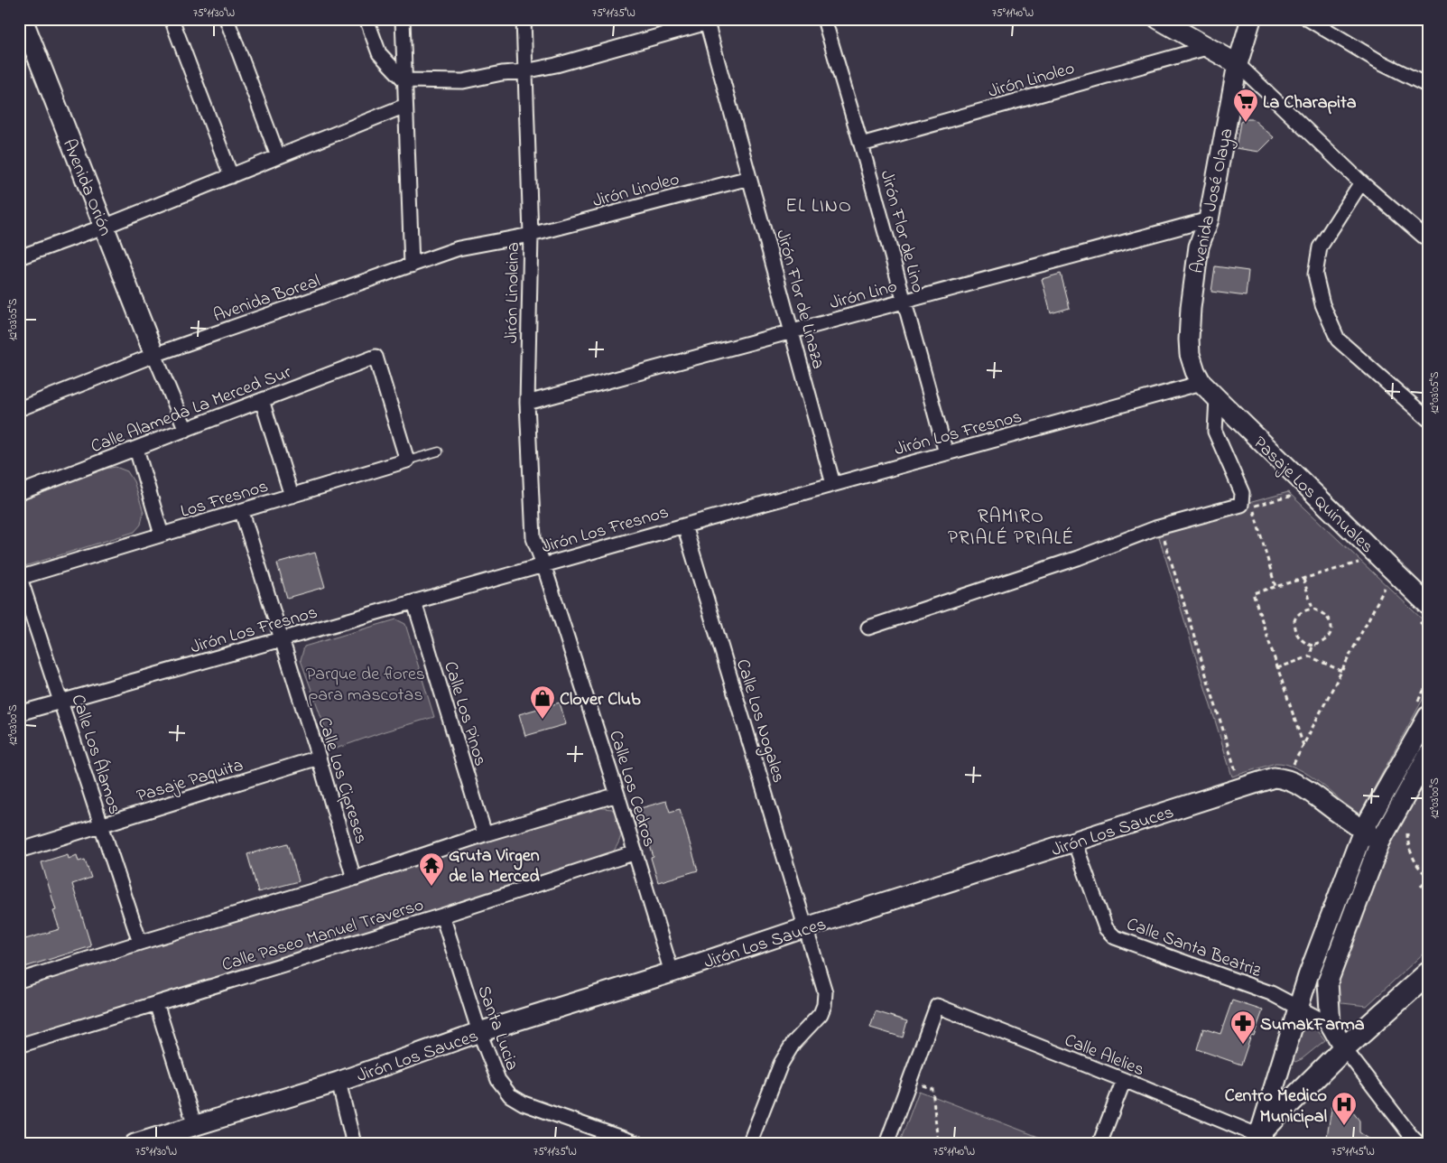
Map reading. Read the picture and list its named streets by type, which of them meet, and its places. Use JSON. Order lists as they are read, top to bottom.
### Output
{
  "streets": {
    "street": [
      "Jirón Linoleo",
      "Avenida Orión",
      "Avenida José Olaya",
      "Jirón Flor de Lino",
      "Jirón Linoleina",
      "Jirón Lino",
      "Avenida Boreal",
      "Jirón Flor de Linaza",
      "Calle Alameda La Merced Sur",
      "Jirón Los Fresnos",
      "Pasaje Los Quinuales",
      "Los Fresnos",
      "Calle Los Pinos",
      "Calle Los Nogales",
      "Calle Los Álamos",
      "Pasaje Paquita",
      "Calle Los Cipreses",
      "Calle Los Cedros",
      "Jirón Los Sauces",
      "Calle Paseo Manuel Traverso",
      "Calle Santa Beatriz",
      "Santa Lucia",
      "Calle Alelies"
    ]
  },
  "crossings": [
    ["Jirón Linoleo", "Jirón Flor de Lino"],
    ["Jirón Linoleo", "Jirón Linoleina"],
    ["Jirón Linoleo", "Avenida Boreal"],
    ["Jirón Linoleo", "Jirón Flor de Linaza"],
    ["Avenida Orión", "Avenida Boreal"],
    ["Avenida José Olaya", "Jirón Lino"],
    ["Avenida José Olaya", "Jirón Los Fresnos"],
    ["Avenida José Olaya", "Pasaje Los Quinuales"],
    ["Jirón Flor de Lino", "Jirón Lino"],
    ["Jirón Flor de Lino", "Jirón Los Fresnos"],
    ["Jirón Linoleina", "Jirón Lino"],
    ["Jirón Linoleina", "Avenida Boreal"],
    ["Jirón Linoleina", "Jirón Los Fresnos"],
    ["Jirón Linoleina", "Calle Los Cedros"],
    ["Jirón Lino", "Jirón Flor de Linaza"],
    ["Jirón Flor de Linaza", "Jirón Los Fresnos"],
    ["Calle Alameda La Merced Sur", "Los Fresnos"],
    ["Jirón Los Fresnos", "Pasaje Los Quinuales"],
    ["Jirón Los Fresnos", "Calle Los Pinos"],
    ["Jirón Los Fresnos", "Calle Los Nogales"],
    ["Jirón Los Fresnos", "Calle Los Álamos"],
    ["Jirón Los Fresnos", "Calle Los Cipreses"],
    ["Jirón Los Fresnos", "Calle Los Cedros"],
    ["Los Fresnos", "Calle Los Álamos"],
    ["Los Fresnos", "Calle Los Cipreses"],
    ["Calle Los Nogales", "Jirón Los Sauces"],
    ["Calle Los Álamos", "Pasaje Paquita"],
    ["Pasaje Paquita", "Calle Los Cipreses"],
    ["Calle Los Cedros", "Jirón Los Sauces"],
    ["Calle Los Cedros", "Calle Paseo Manuel Traverso"],
    ["Jirón Los Sauces", "Calle Santa Beatriz"],
    ["Jirón Los Sauces", "Santa Lucia"],
    ["Calle Paseo Manuel Traverso", "Santa Lucia"]
  ],
  "districts": ["EL LINO", "RAMIRO PRIALÉ PRIALÉ"],
  "parks": ["Parque de flores para mascotas"],
  "places": {
    "supermarket": ["La Charapita"],
    "shop": ["Clover Club"],
    "temple": ["Gruta Virgen de la Merced"],
    "pharmacy": ["SumakFarma"],
    "hospital": ["Centro Medico Municipal"]
  },
  "coordinates": [
    "75°11'30\"W",
    "75°11'35\"W",
    "75°11'40\"W",
    "12°03'05\"S",
    "12°03'00\"S",
    "75°11'45\"W"
  ]
}
